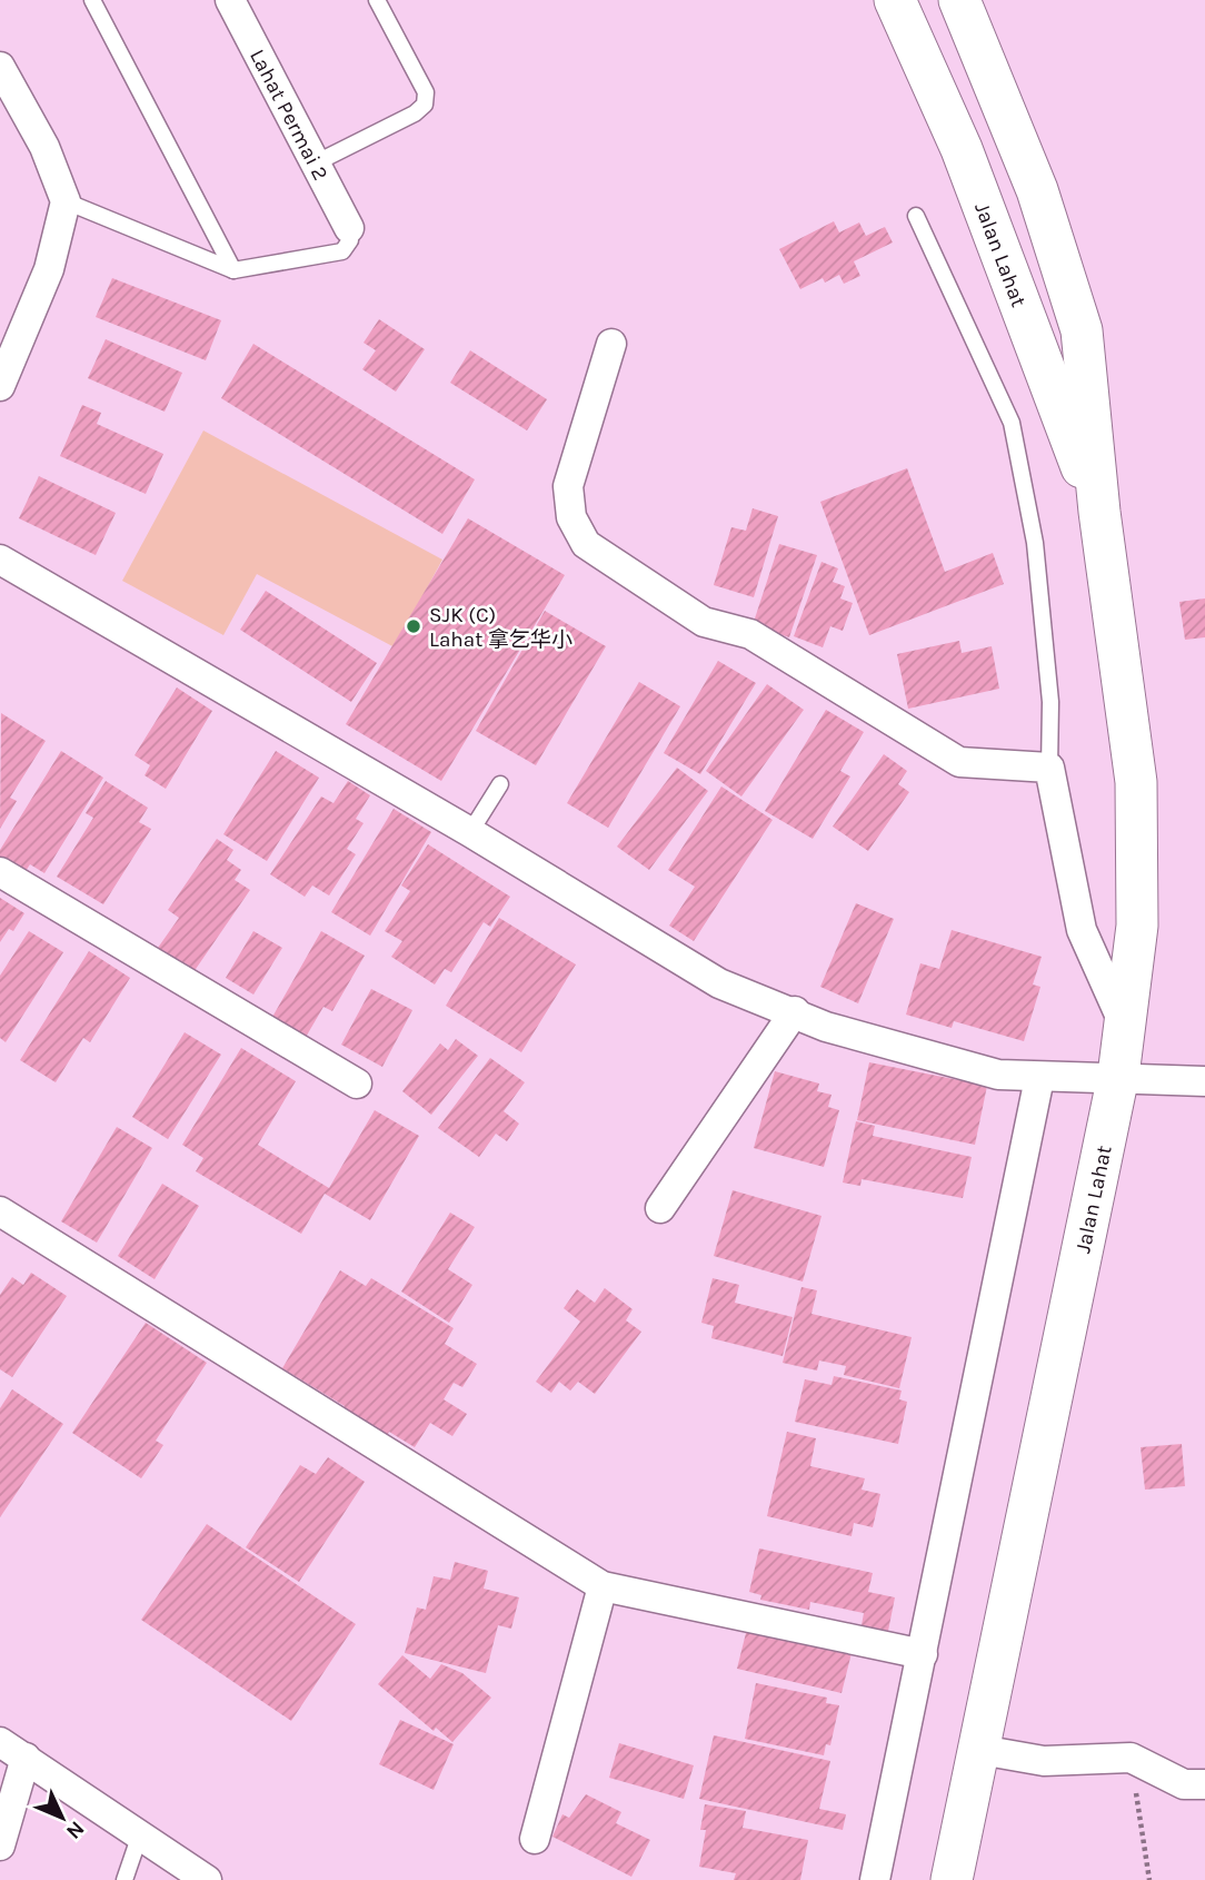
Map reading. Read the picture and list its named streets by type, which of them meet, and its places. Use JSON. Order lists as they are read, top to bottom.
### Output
{
  "streets": {
    "main road": ["Jalan Lahat"],
    "street": ["Lahat Permai 2"]
  },
  "places": ["SJK (C) Lahat 拿乞华小"],
  "north": "bottom right"
}
